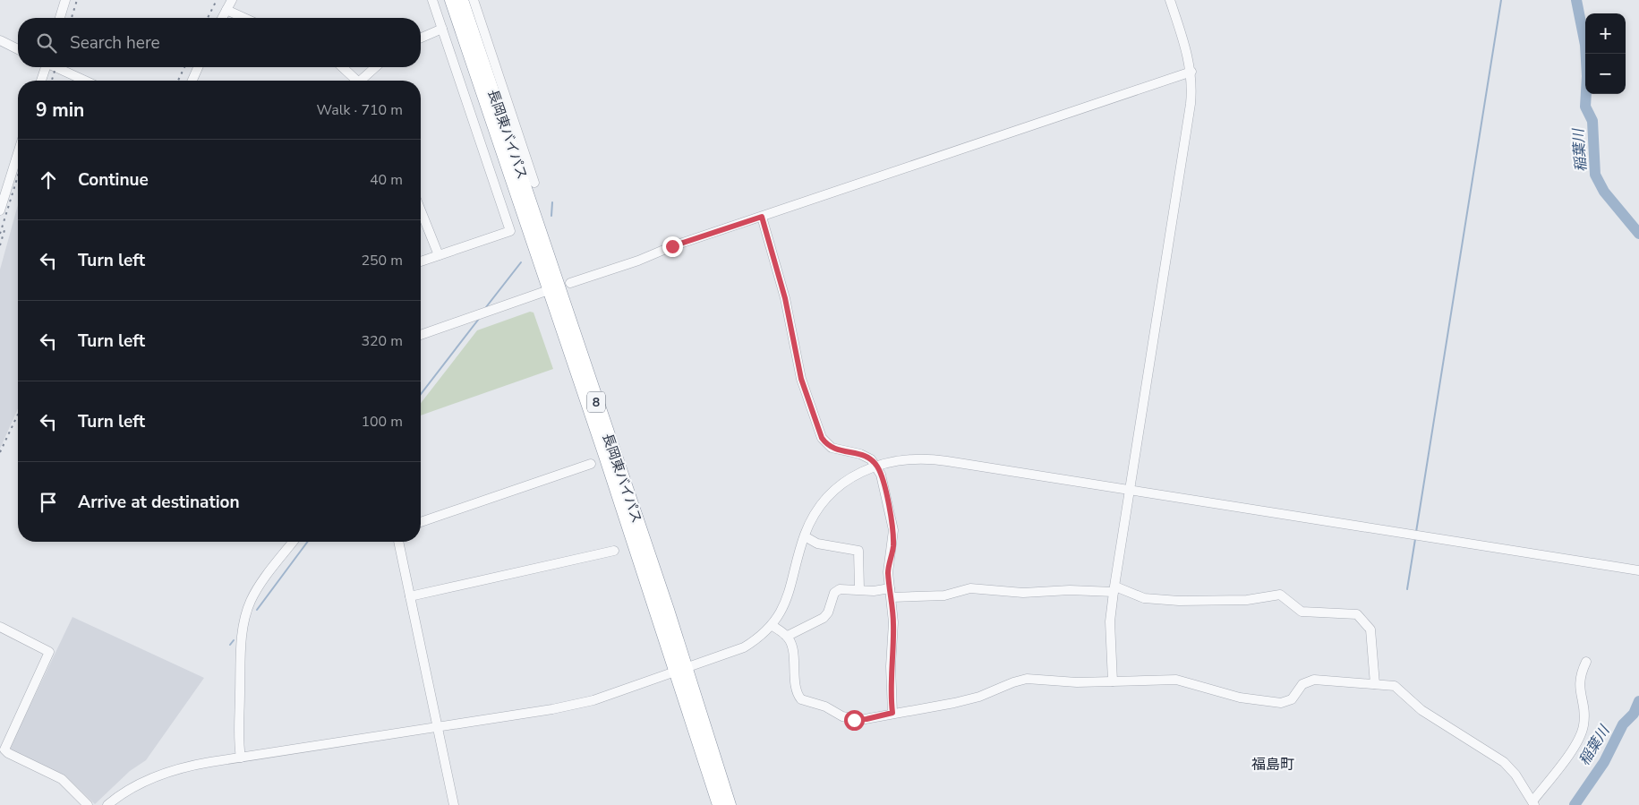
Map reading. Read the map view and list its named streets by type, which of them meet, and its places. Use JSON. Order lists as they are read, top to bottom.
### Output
{
  "streets": {
    "highway": ["長岡東バイパス", "8"]
  },
  "districts": ["福島町"],
  "water": ["稲葉川"],
  "page": {
    "map_buttons": ["+", "−"],
    "search": "Search here",
    "heading": ["9 min", "Walk · 710 m"],
    "list": [
      ["Continue", "40 m"],
      ["Turn left", "250 m"],
      ["Turn left", "320 m"],
      ["Turn left", "100 m"],
      "Arrive at destination"
    ]
  }
}
